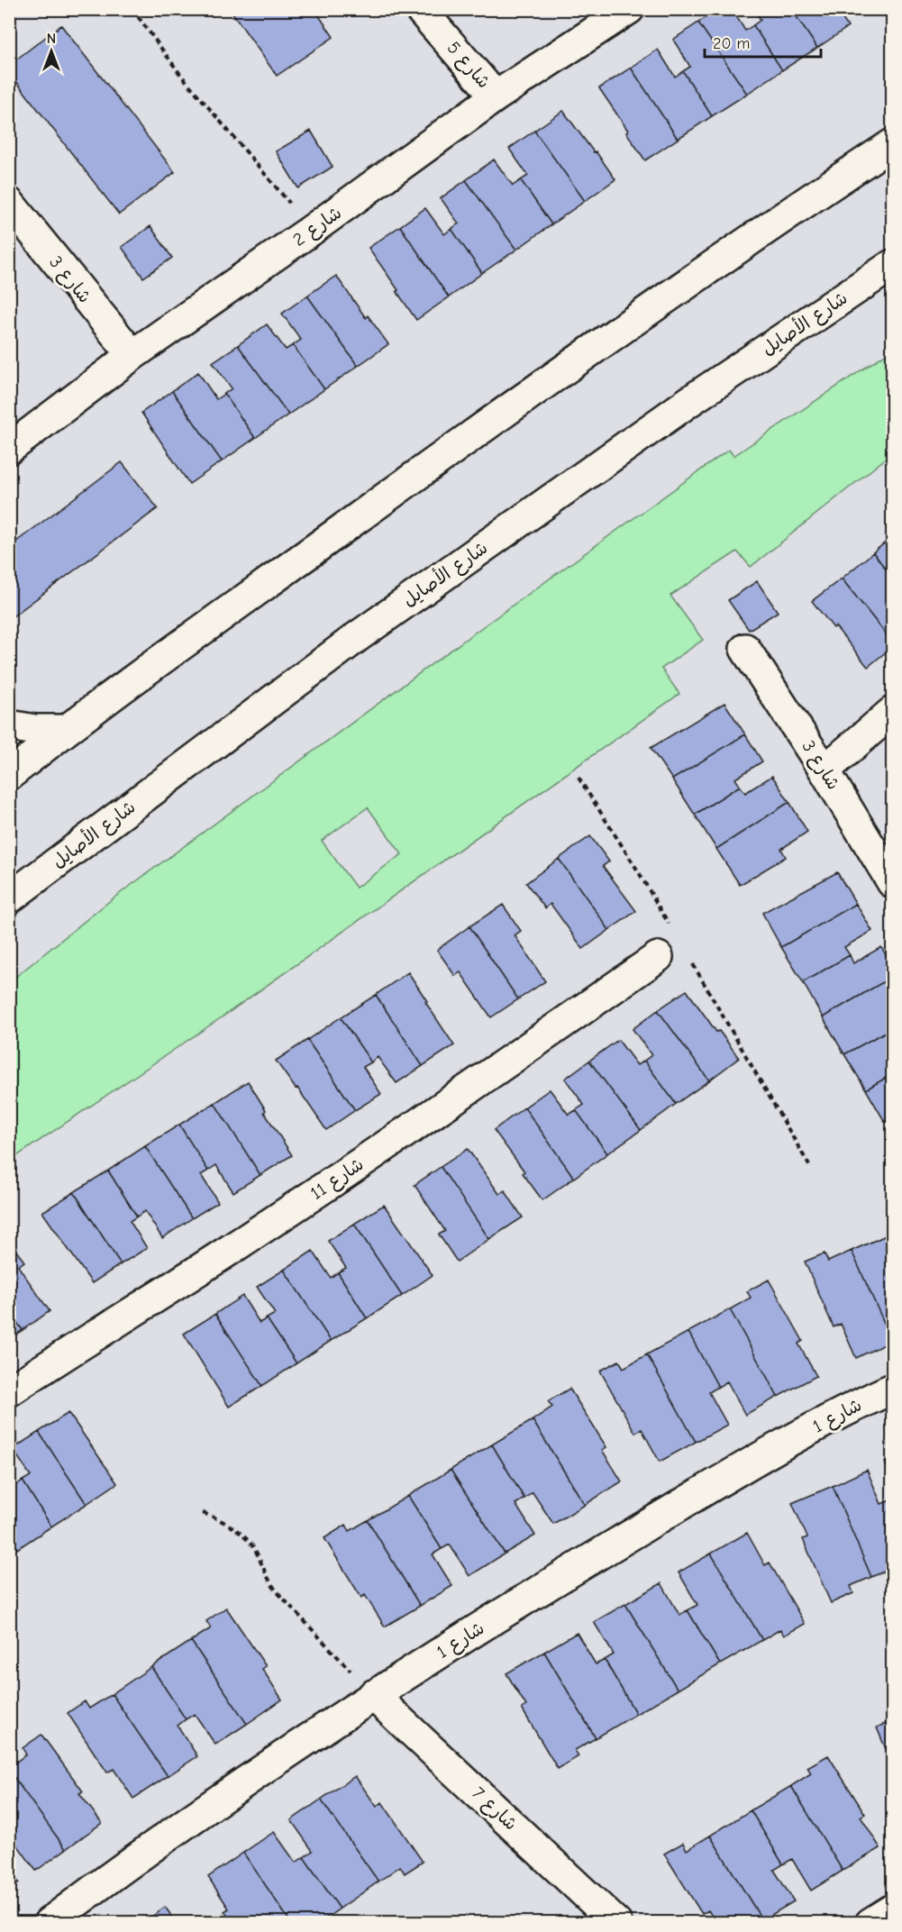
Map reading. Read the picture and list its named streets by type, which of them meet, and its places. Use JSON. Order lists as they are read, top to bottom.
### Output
{
  "streets": {
    "street": [
      "شارع 5",
      "شارع 2",
      "شارع 3",
      "شارع الأصايل",
      "شارع 11",
      "شارع 1",
      "شارع 7"
    ]
  },
  "crossings": [
    ["شارع 5", "شارع 2"],
    ["شارع 2", "شارع 3"],
    ["شارع 1", "شارع 7"]
  ],
  "scale_bar": "20 m",
  "north": "top"
}
